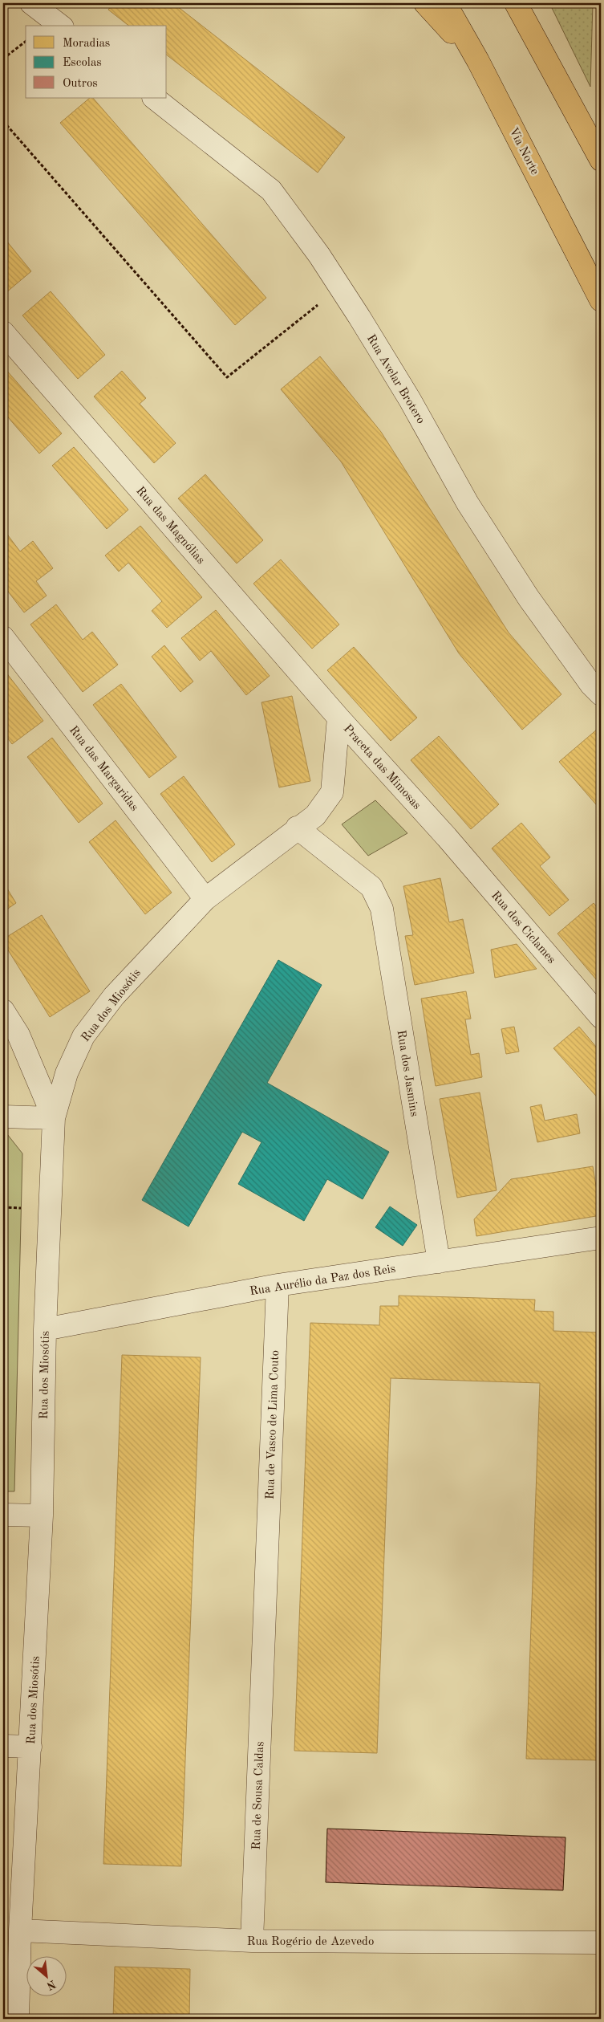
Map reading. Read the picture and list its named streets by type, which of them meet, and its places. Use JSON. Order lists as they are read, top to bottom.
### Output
{
  "streets": {
    "highway": ["Via Norte"],
    "street": [
      "Rua Avelar Brotero",
      "Rua das Magnólias",
      "Praceta das Mimosas",
      "Rua das Margaridas",
      "Rua dos Ciclames",
      "Rua dos Miosótis",
      "Rua dos Jasmins",
      "Rua Aurélio da Paz dos Reis",
      "Rua de Vasco de Lima Couto",
      "Rua de Sousa Caldas",
      "Rua Rogério de Azevedo"
    ]
  },
  "crossings": [
    ["Rua das Magnólias", "Praceta das Mimosas"],
    ["Praceta das Mimosas", "Rua dos Ciclames"],
    ["Praceta das Mimosas", "Rua dos Miosótis"],
    ["Praceta das Mimosas", "Rua dos Jasmins"],
    ["Rua das Margaridas", "Rua dos Miosótis"],
    ["Rua dos Miosótis", "Rua dos Jasmins"],
    ["Rua dos Miosótis", "Rua Aurélio da Paz dos Reis"],
    ["Rua dos Miosótis", "Rua Rogério de Azevedo"],
    ["Rua dos Jasmins", "Rua Aurélio da Paz dos Reis"],
    ["Rua Aurélio da Paz dos Reis", "Rua de Vasco de Lima Couto"],
    ["Rua de Vasco de Lima Couto", "Rua de Sousa Caldas"],
    ["Rua de Sousa Caldas", "Rua Rogério de Azevedo"]
  ],
  "legend": ["Moradias", "Escolas", "Outros"],
  "north": "bottom right"
}
